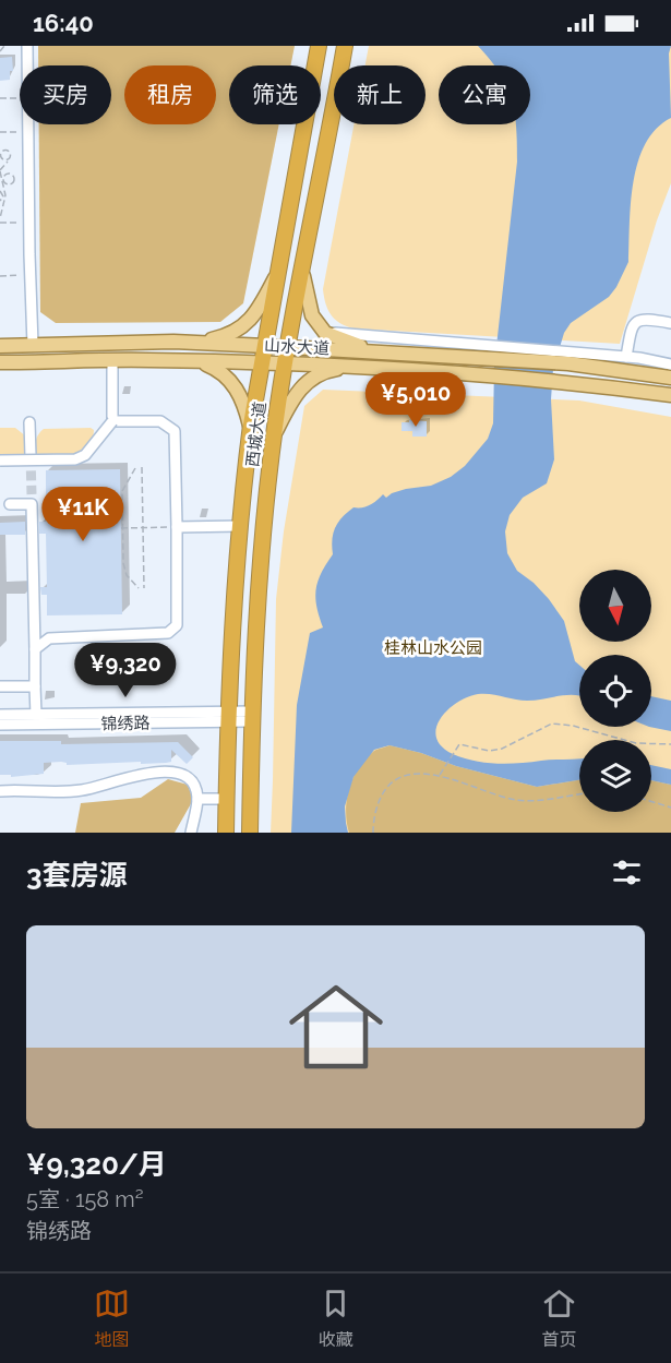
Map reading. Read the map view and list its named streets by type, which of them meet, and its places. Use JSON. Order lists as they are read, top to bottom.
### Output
{
  "streets": {
    "highway": ["西城大道"],
    "main road": ["山水大道"],
    "street": ["锦绣路"]
  },
  "crossings": [
    ["山水大道", "西城大道"],
    ["西城大道", "锦绣路"]
  ],
  "parks": ["桂林山水公园"],
  "north": "bottom",
  "page": {
    "status": "16:40",
    "chip": [
      "买房",
      "租房",
      "筛选",
      "新上",
      "公寓"
    ],
    "price": ["¥5,010", "¥11K", "¥9,320"],
    "heading": "3套房源",
    "list": [
      {
        "name": "¥9,320/月",
        "note": "5室 · 158 m² · 锦绣路"
      }
    ],
    "tabs": ["地图", "收藏", "首页"]
  }
}
